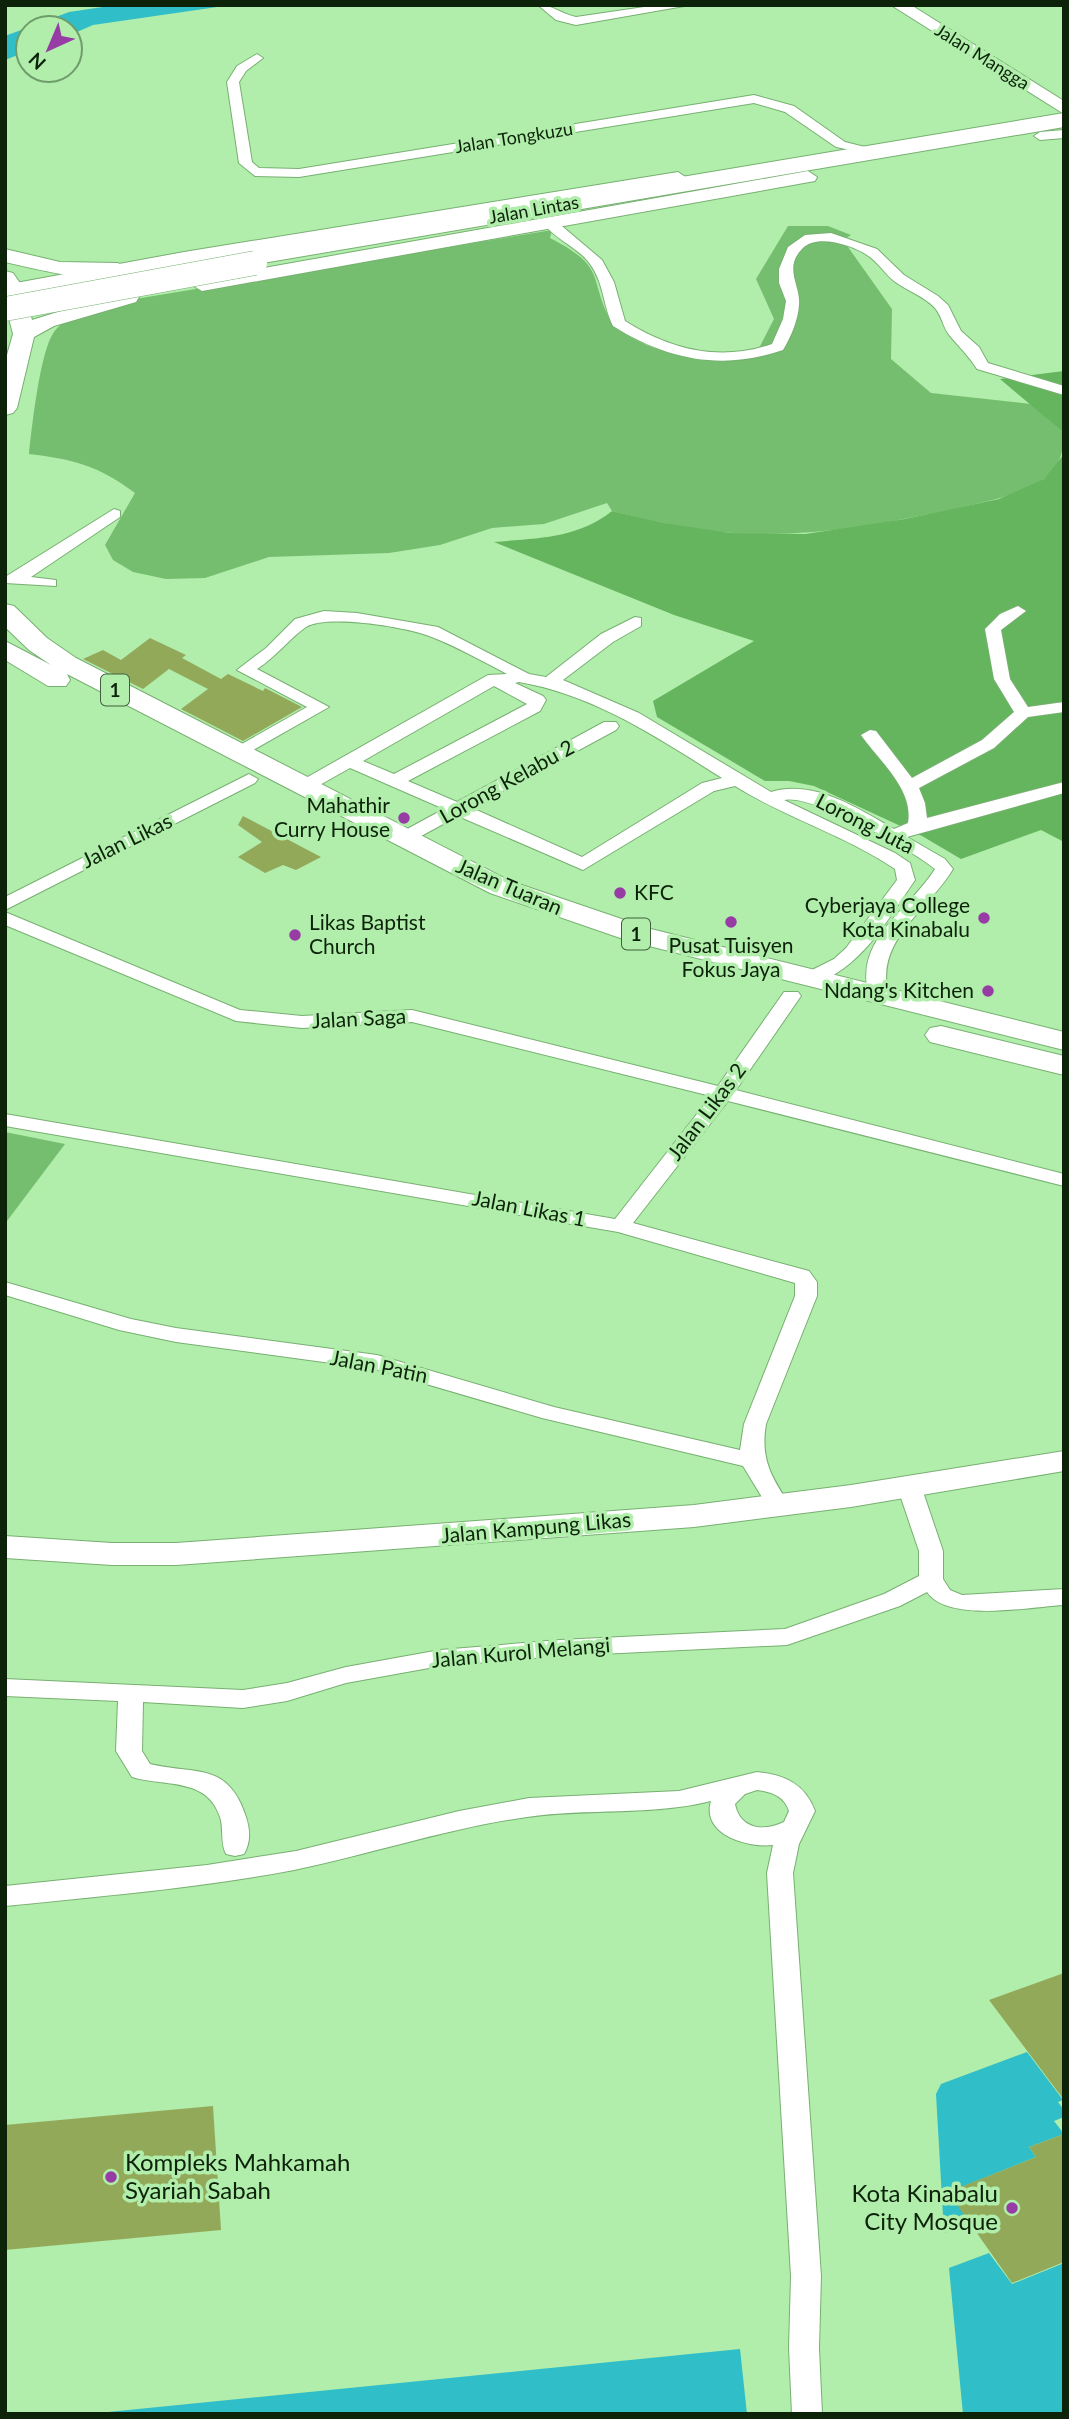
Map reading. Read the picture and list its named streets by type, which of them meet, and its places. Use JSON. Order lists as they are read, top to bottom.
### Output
{
  "streets": {
    "highway": ["Jalan Lintas"],
    "main road": ["1", "Jalan Tuaran"],
    "street": [
      "Jalan Mangga",
      "Jalan Tongkuzu",
      "Lorong Kelabu 2",
      "Lorong Juta",
      "Jalan Likas",
      "Jalan Saga",
      "Jalan Likas 2",
      "Jalan Likas 1",
      "Jalan Patin",
      "Jalan Kampung Likas",
      "Jalan Kurol Melangi"
    ]
  },
  "crossings": [
    ["Lorong Kelabu 2", "Jalan Tuaran"],
    ["Lorong Juta", "Jalan Tuaran"],
    ["Lorong Juta", "Jalan Likas 2"],
    ["Jalan Likas", "Jalan Tuaran"],
    ["Jalan Tuaran", "Jalan Likas 2"],
    ["Jalan Saga", "Jalan Likas 2"],
    ["Jalan Likas 2", "Jalan Likas 1"],
    ["Jalan Likas 1", "Jalan Patin"]
  ],
  "places": [
    "Mahathir Curry House",
    "KFC",
    "Cyberjaya College Kota Kinabalu",
    "Pusat Tuisyen Fokus Jaya",
    "Likas Baptist Church",
    "Ndang's Kitchen",
    "Kompleks Mahkamah Syariah Sabah",
    "Kota Kinabalu City Mosque"
  ],
  "north": "bottom left"
}
